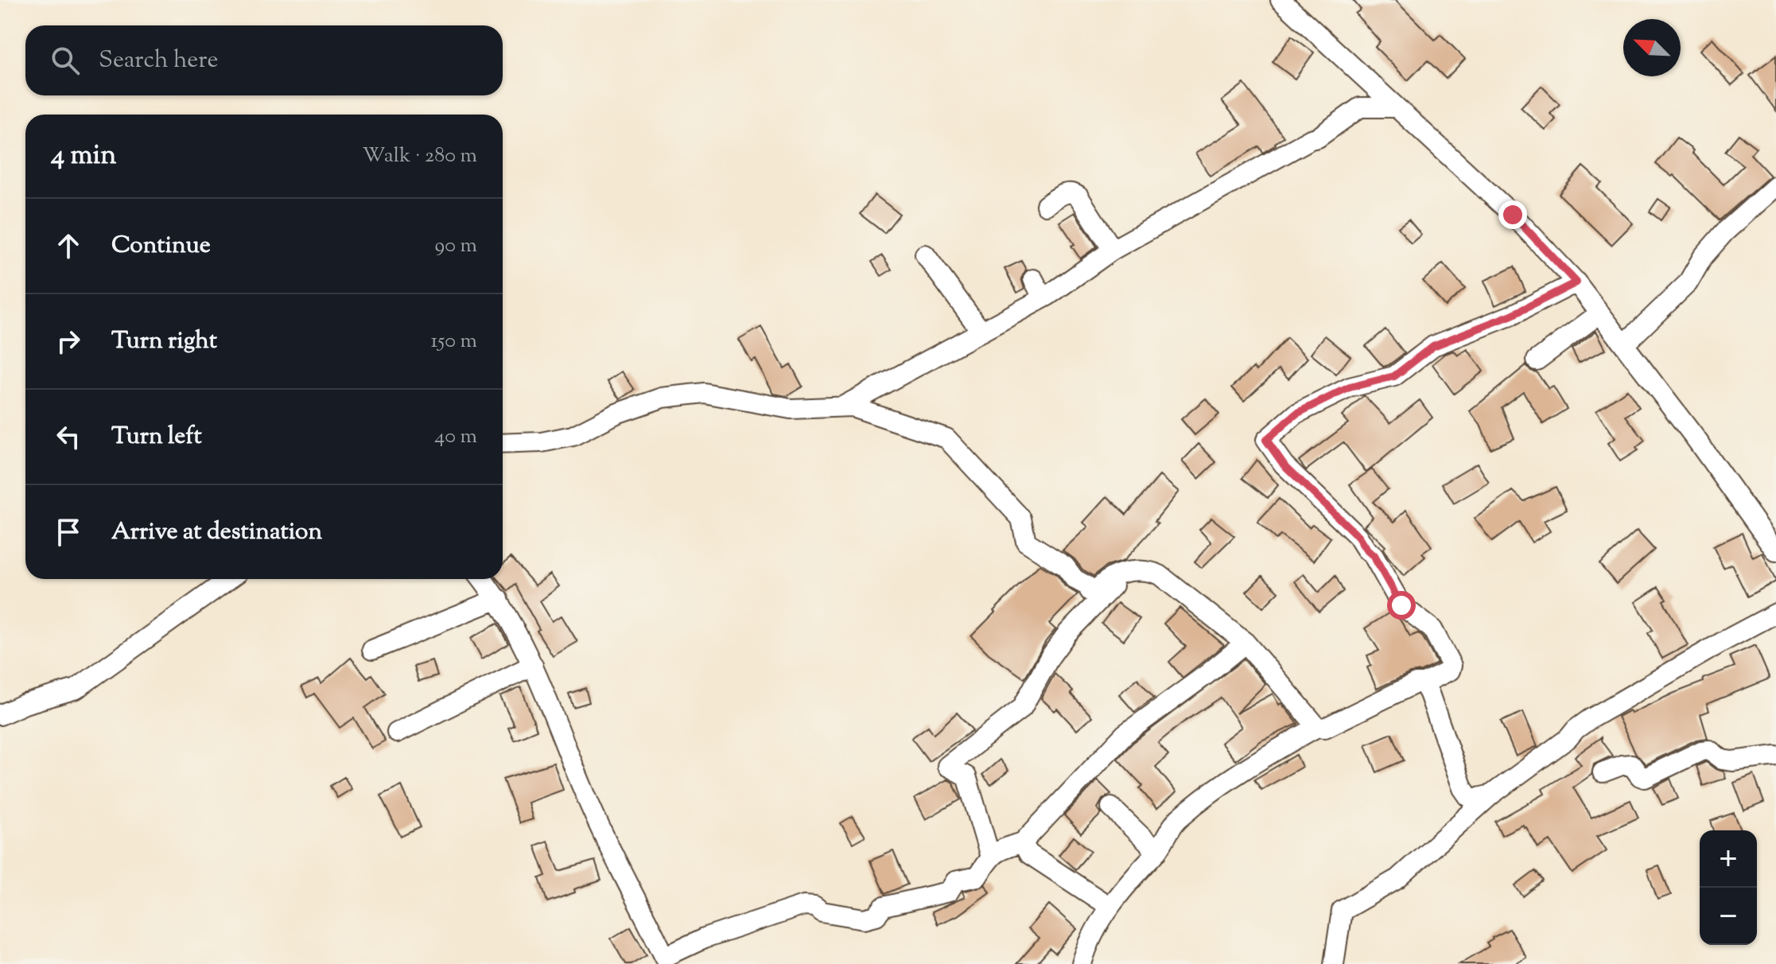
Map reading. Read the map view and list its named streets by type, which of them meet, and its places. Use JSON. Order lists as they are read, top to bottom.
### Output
{
  "north": "top left",
  "page": {
    "search": "Search here",
    "heading": ["4 min", "Walk · 280 m"],
    "list": [
      ["Continue", "90 m"],
      ["Turn right", "150 m"],
      ["Turn left", "40 m"],
      "Arrive at destination"
    ],
    "map_buttons": ["+", "−"]
  }
}
